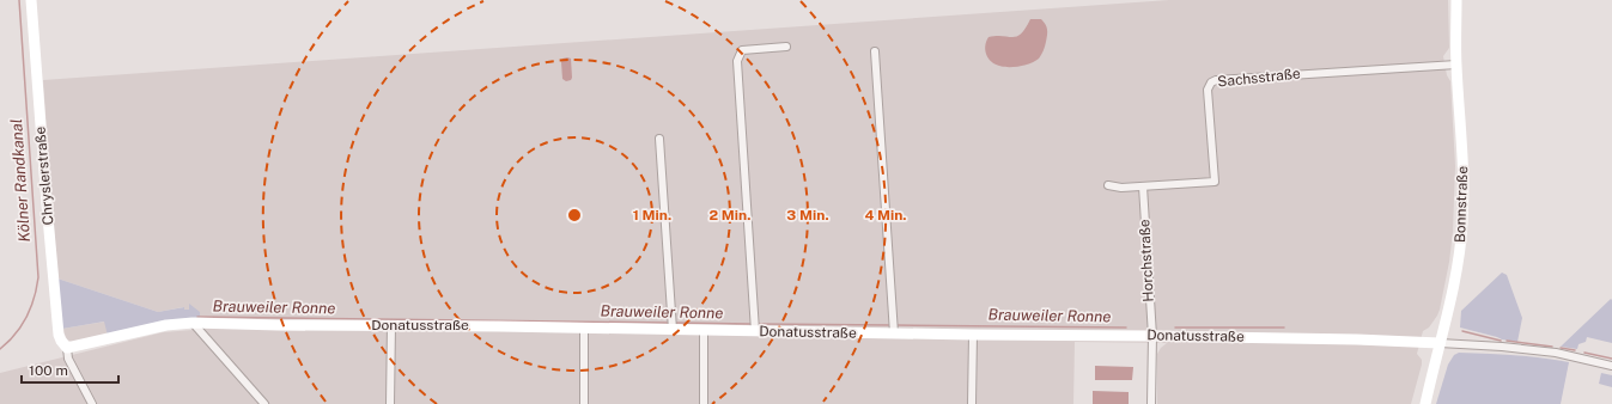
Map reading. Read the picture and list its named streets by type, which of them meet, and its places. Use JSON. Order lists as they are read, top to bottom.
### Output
{
  "streets": {
    "street": [
      "Sachsstraße",
      "Chryslerstraße",
      "Bonnstraße",
      "Horchstraße",
      "Donatusstraße"
    ]
  },
  "crossings": [
    ["Sachsstraße", "Bonnstraße"],
    ["Sachsstraße", "Horchstraße"],
    ["Chryslerstraße", "Donatusstraße"],
    ["Bonnstraße", "Donatusstraße"],
    ["Horchstraße", "Donatusstraße"]
  ],
  "water": ["Kölner Randkanal", "Brauweiler Ronne"],
  "scale_bar": "100 m",
  "rings": [
    "1 Min.",
    "2 Min.",
    "3 Min.",
    "4 Min."
  ]
}
